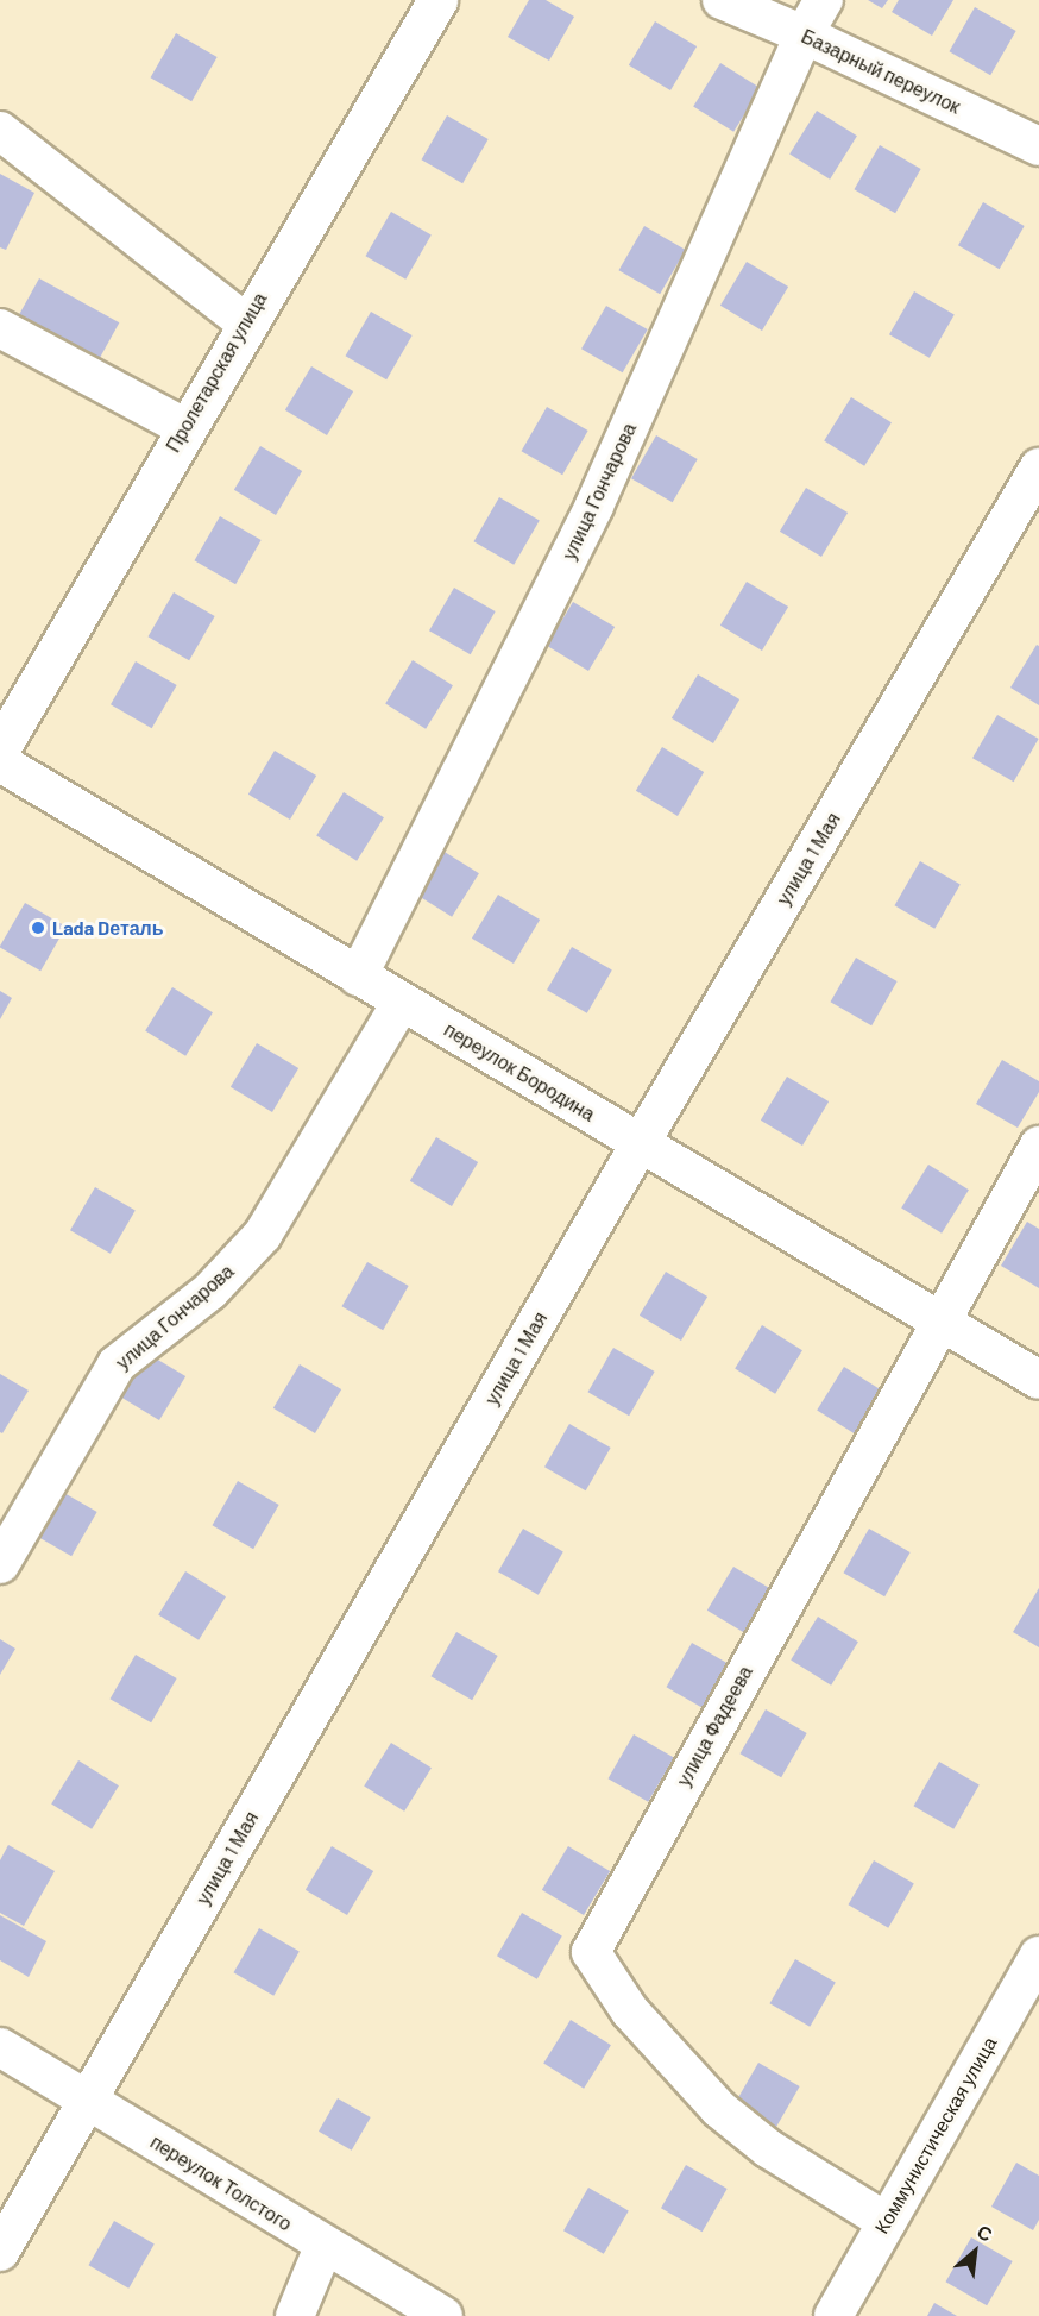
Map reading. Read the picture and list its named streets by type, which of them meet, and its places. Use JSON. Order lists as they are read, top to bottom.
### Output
{
  "streets": {
    "main road": ["Пролетарская улица"],
    "street": [
      "Базарный переулок",
      "улица Гончарова",
      "улица 1 Мая",
      "переулок Бородина",
      "улица Фадеева",
      "Коммунистическая улица",
      "переулок Толстого"
    ]
  },
  "crossings": [
    ["Базарный переулок", "улица Гончарова"],
    ["улица Гончарова", "переулок Бородина"],
    ["улица 1 Мая", "переулок Бородина"],
    ["улица 1 Мая", "переулок Толстого"],
    ["переулок Бородина", "улица Фадеева"],
    ["улица Фадеева", "Коммунистическая улица"]
  ],
  "places": ["Lada Dеталь"],
  "north": "top right"
}
